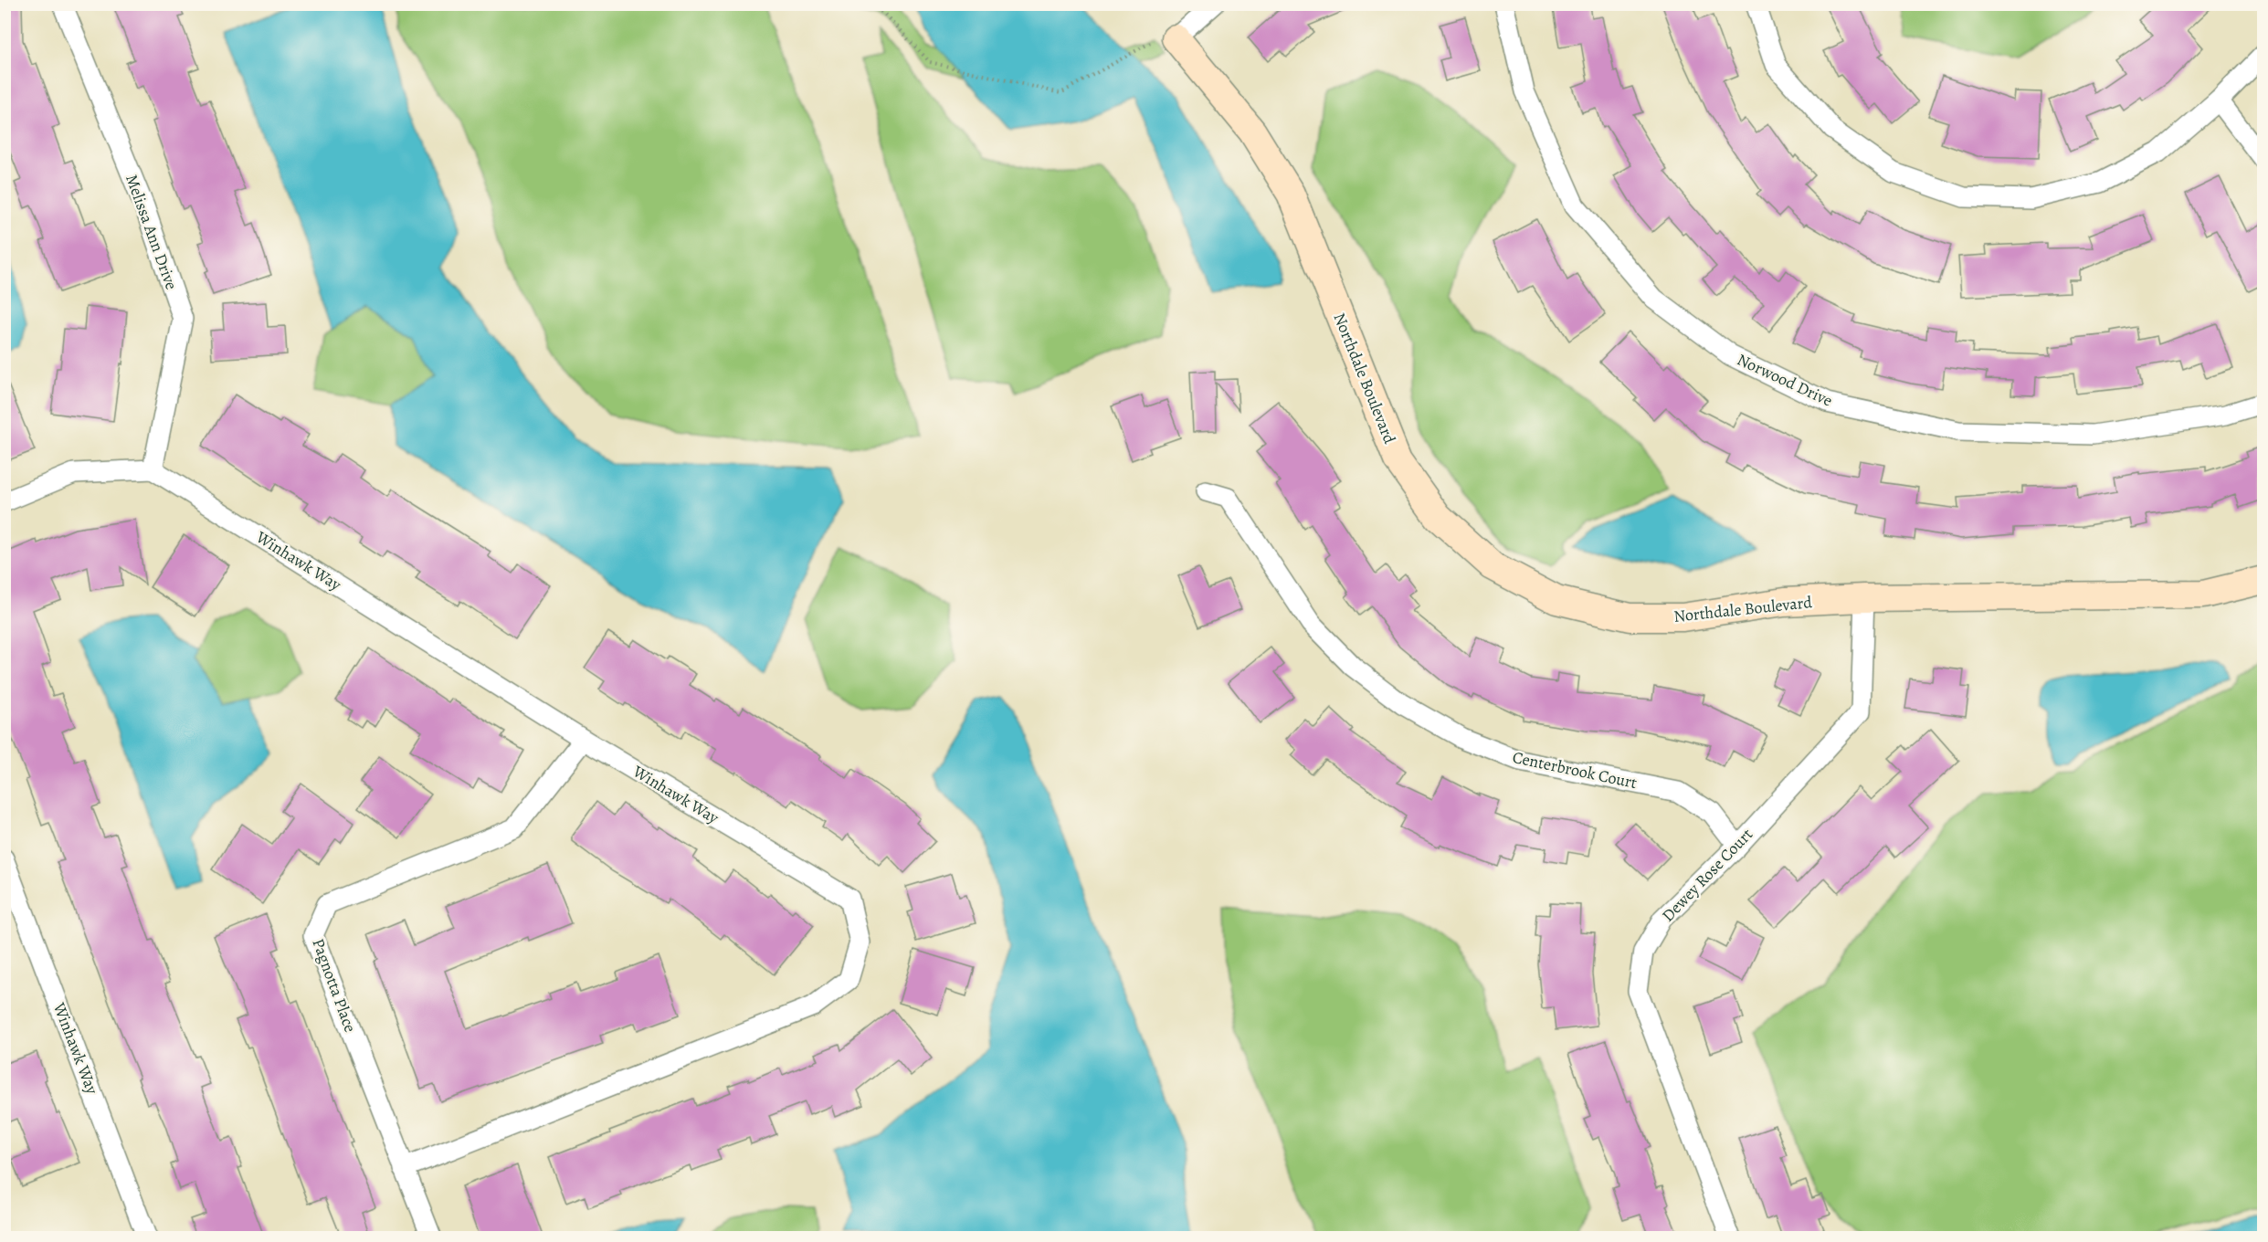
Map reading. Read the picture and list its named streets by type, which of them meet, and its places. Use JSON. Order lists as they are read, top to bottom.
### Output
{
  "streets": {
    "street": [
      "Melissa Ann Drive",
      "Northdale Boulevard",
      "Norwood Drive",
      "Winhawk Way",
      "Centerbrook Court",
      "Dewey Rose Court",
      "Pagnotta Place"
    ]
  },
  "crossings": [
    ["Melissa Ann Drive", "Winhawk Way"],
    ["Northdale Boulevard", "Dewey Rose Court"],
    ["Winhawk Way", "Pagnotta Place"],
    ["Centerbrook Court", "Dewey Rose Court"]
  ]
}
